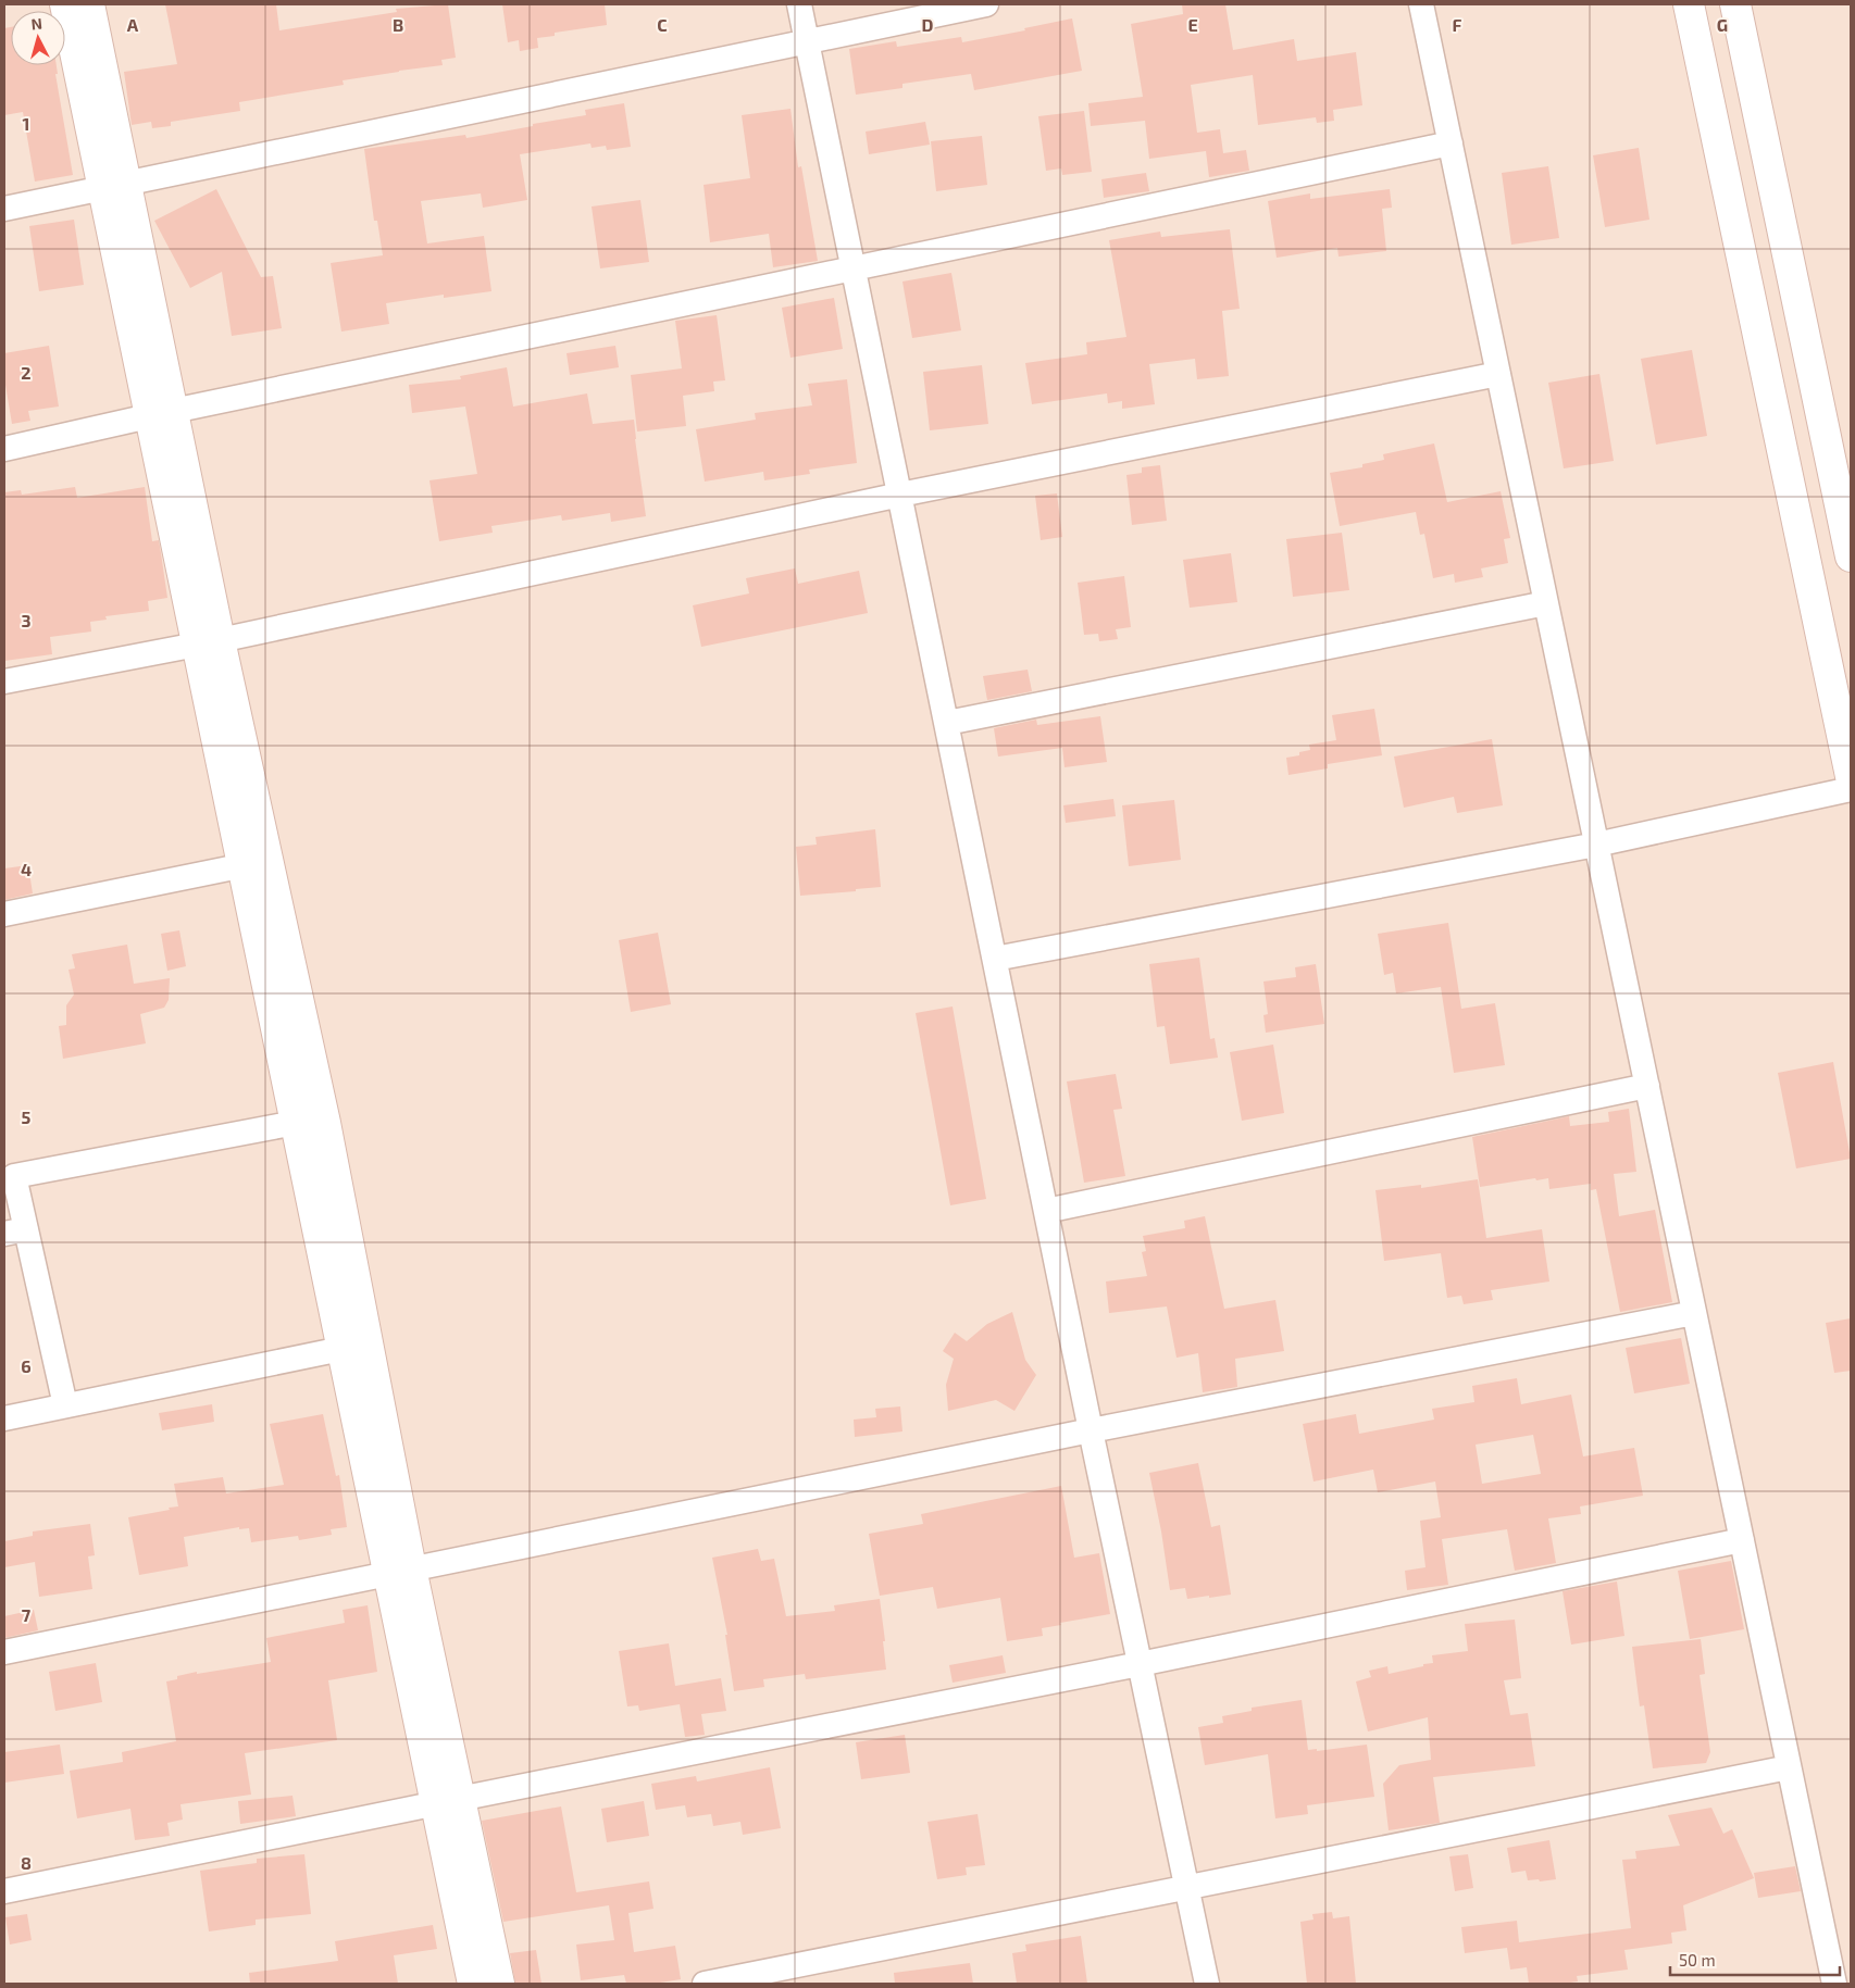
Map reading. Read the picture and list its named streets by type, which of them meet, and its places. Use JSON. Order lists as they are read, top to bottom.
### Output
{
  "scale_bar": "50 m",
  "north": "top",
  "grid": {
    "columns": [
      "A",
      "B",
      "C",
      "D",
      "E",
      "F",
      "G"
    ],
    "rows": [
      "1",
      "2",
      "3",
      "4",
      "5",
      "6",
      "7",
      "8"
    ]
  }
}
